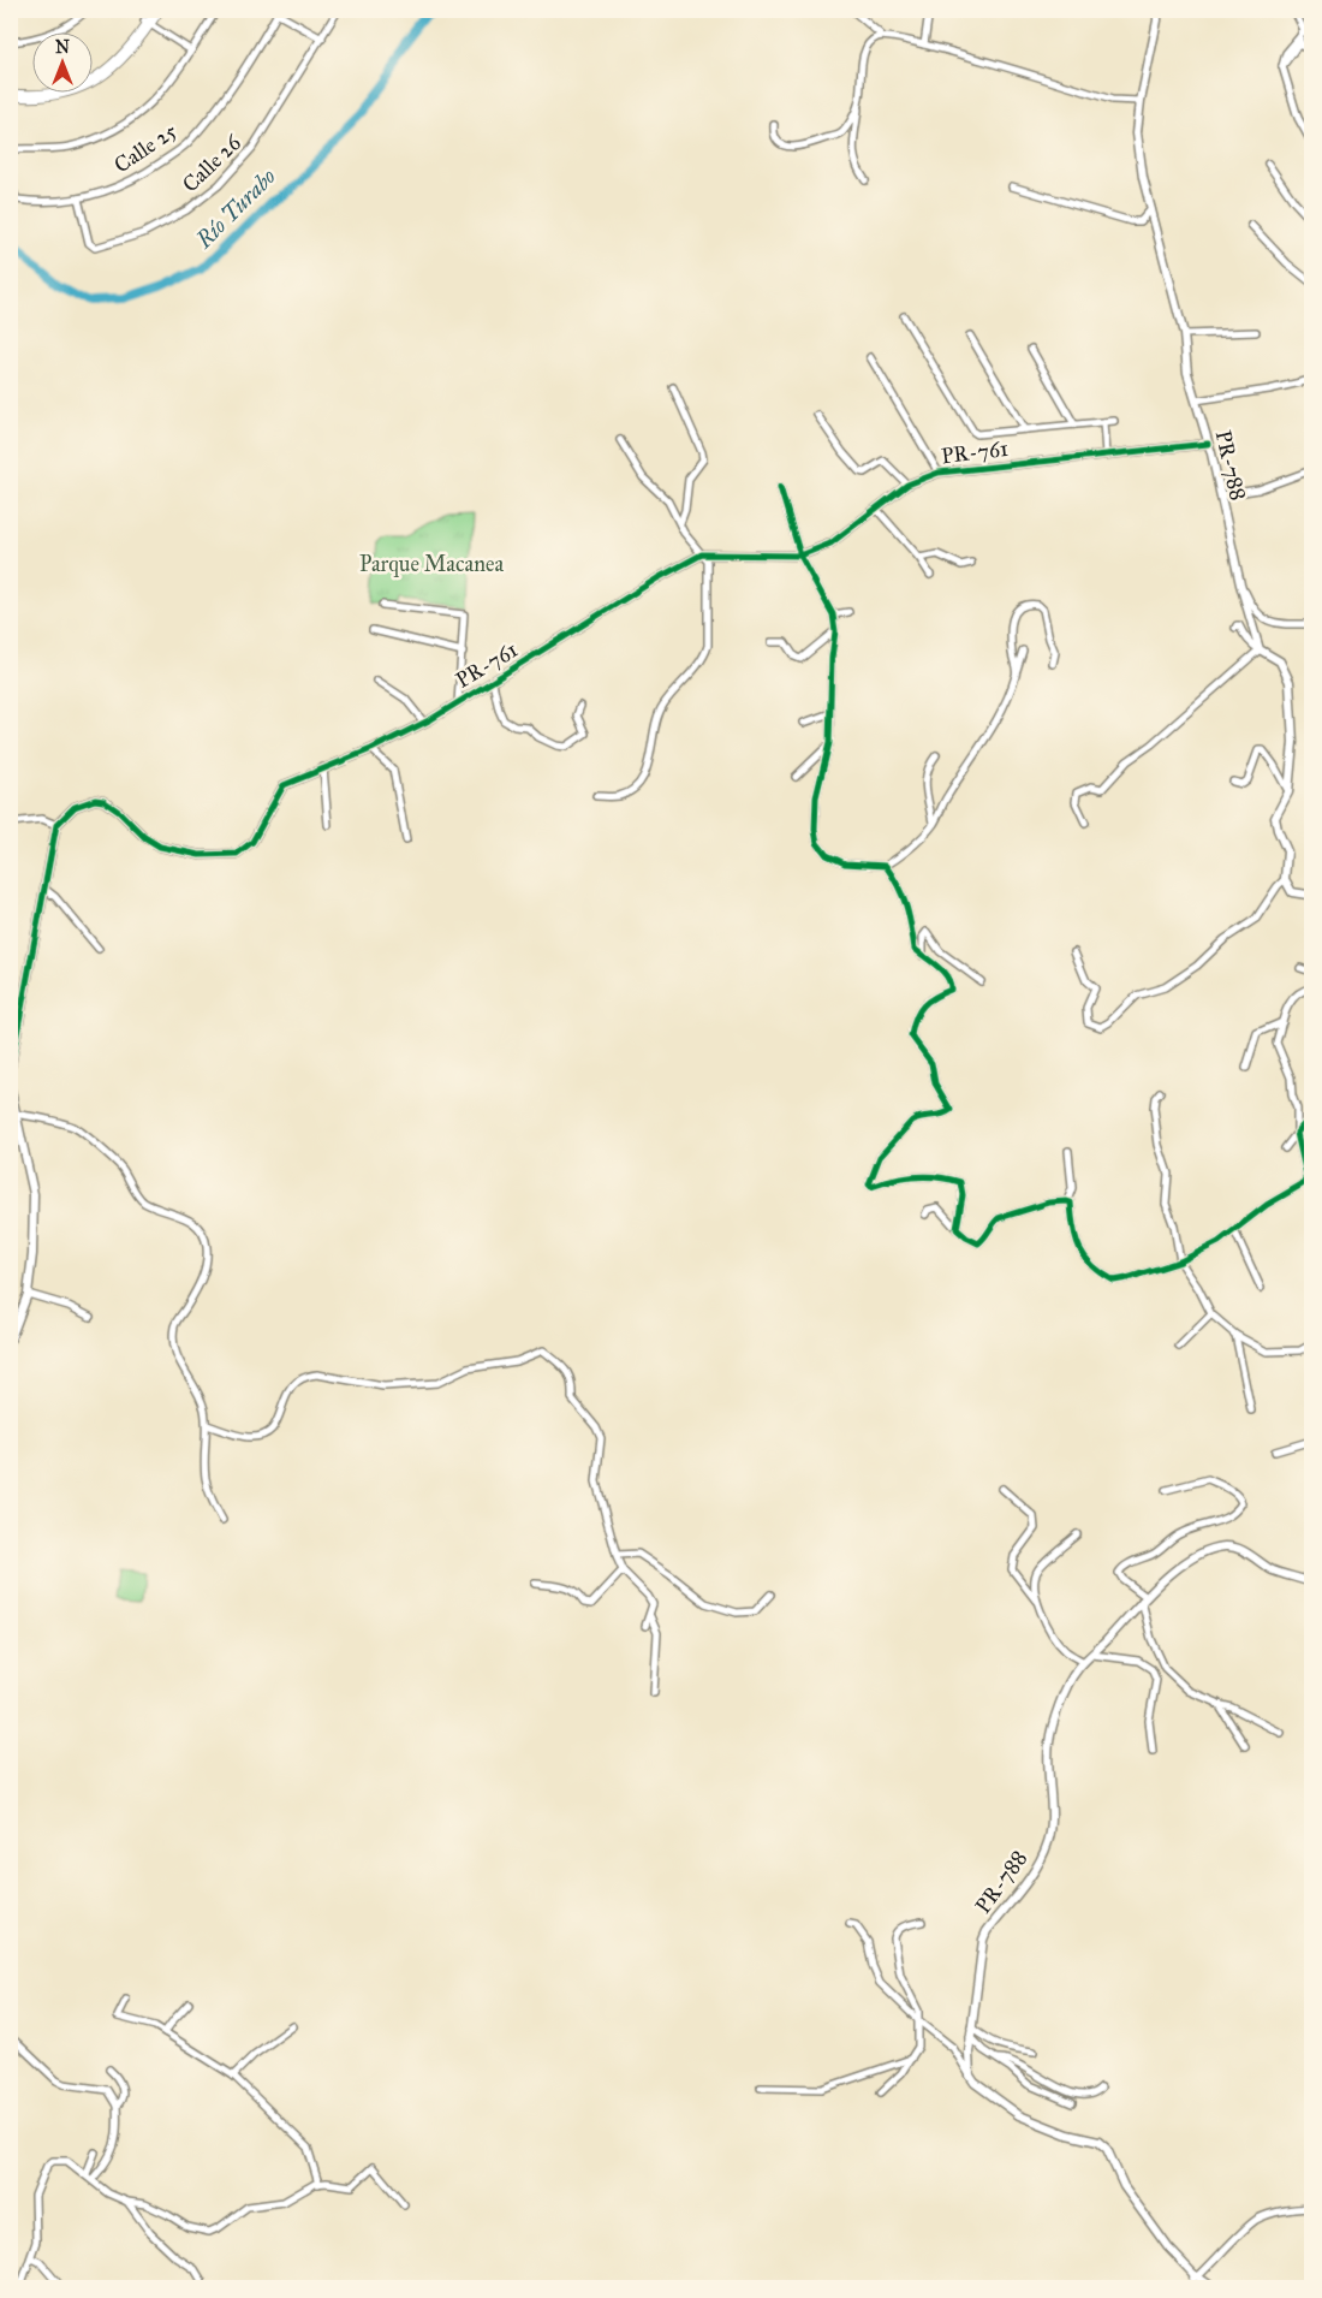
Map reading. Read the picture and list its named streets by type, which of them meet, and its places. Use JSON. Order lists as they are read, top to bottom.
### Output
{
  "streets": {
    "street": [
      "Calle 25",
      "Calle 26",
      "PR-761",
      "PR-788"
    ]
  },
  "crossings": [
    ["Calle 25", "Calle 26"],
    ["PR-761", "PR-788"]
  ],
  "water": ["Río Turabo"],
  "parks": ["Parque Macanea"],
  "north": "top"
}
